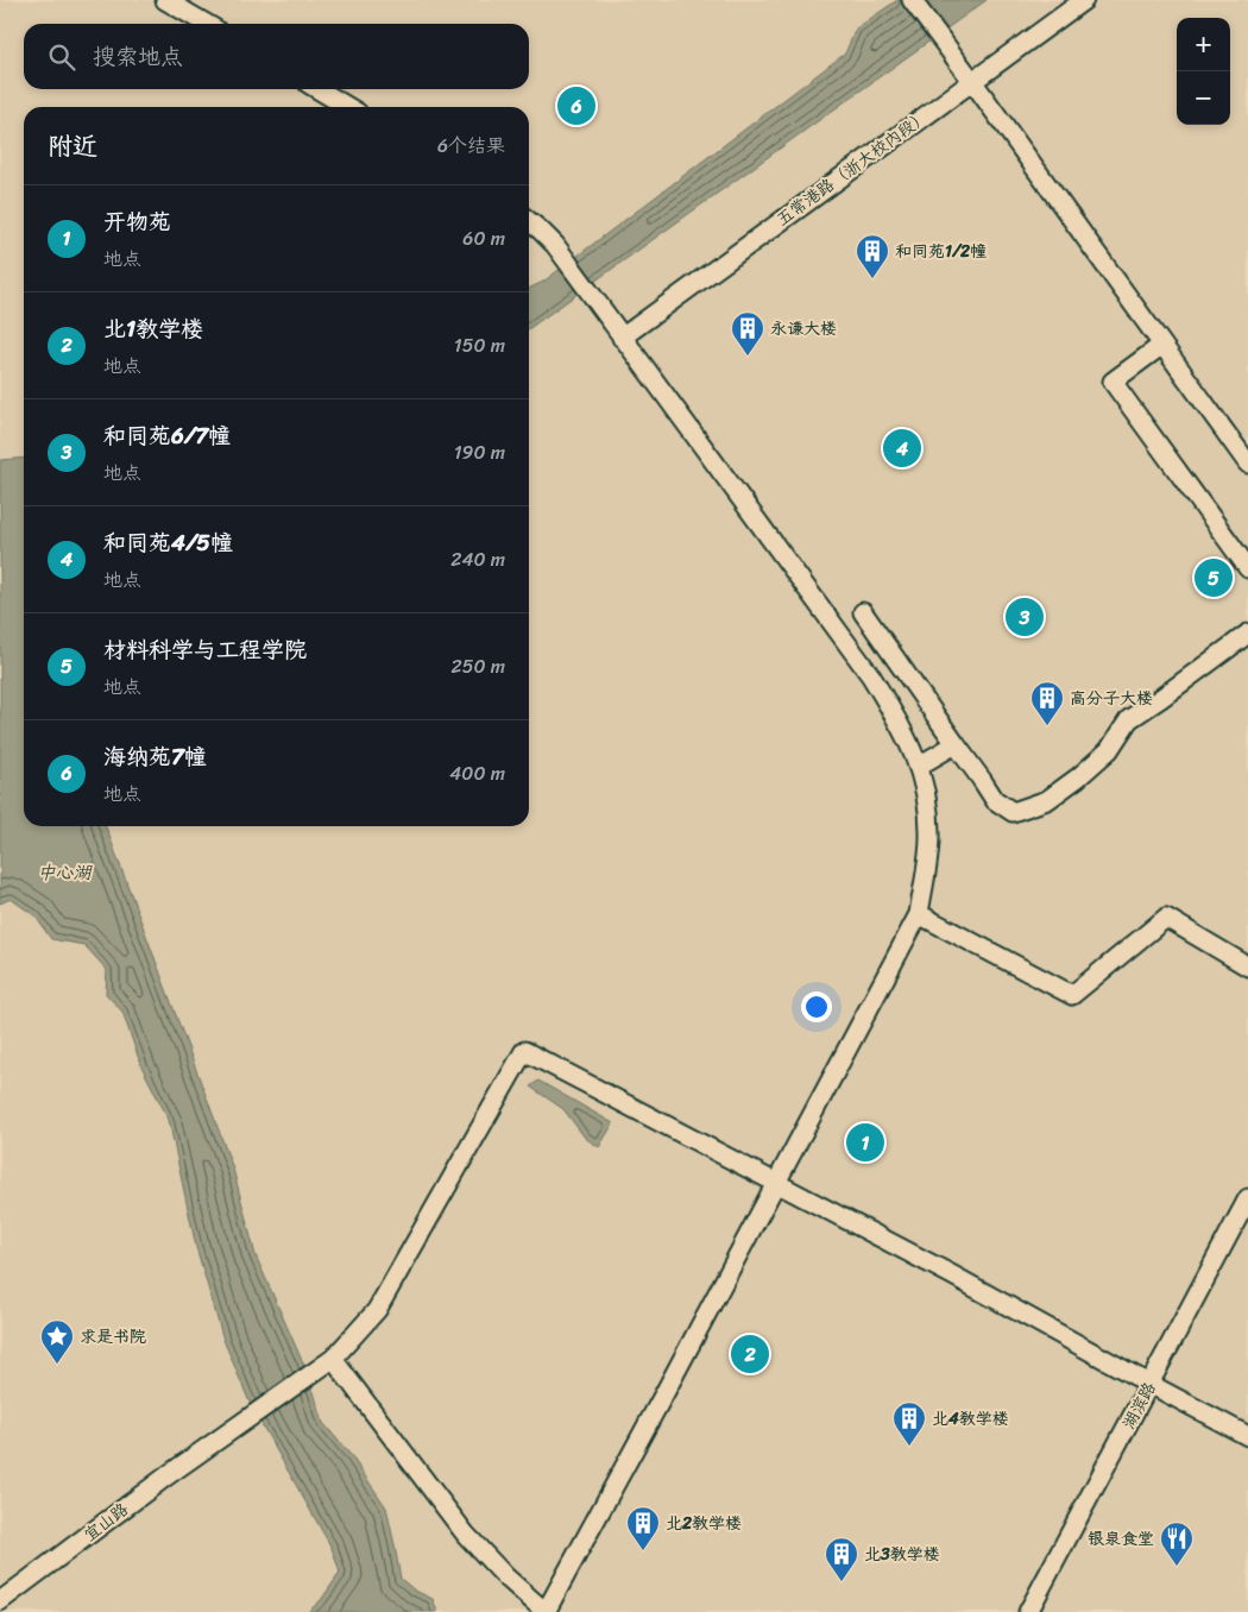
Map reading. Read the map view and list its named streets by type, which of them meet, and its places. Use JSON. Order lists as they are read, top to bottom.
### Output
{
  "streets": {
    "street": ["五常港路（浙大校内段）", "湖滨路", "宜山路"]
  },
  "water": ["中心湖"],
  "places": {
    "building": [
      "和同苑1/2幢",
      "永谦大楼",
      "高分子大楼",
      "北4教学楼",
      "北2教学楼",
      "北3教学楼"
    ],
    "place": ["求是书院"],
    "restaurant": ["银泉食堂"]
  },
  "page": {
    "map_buttons": ["+", "−"],
    "search": "搜索地点",
    "pins": [
      "6",
      "4",
      "5",
      "3",
      "1",
      "2"
    ],
    "heading": ["附近", "6个结果"],
    "list": [
      {
        "mark": "1",
        "name": "开物苑",
        "note": "地点",
        "value": "60 m"
      },
      {
        "mark": "2",
        "name": "北1教学楼",
        "note": "地点",
        "value": "150 m"
      },
      {
        "mark": "3",
        "name": "和同苑6/7幢",
        "note": "地点",
        "value": "190 m"
      },
      {
        "mark": "4",
        "name": "和同苑4/5幢",
        "note": "地点",
        "value": "240 m"
      },
      {
        "mark": "5",
        "name": "材料科学与工程学院",
        "note": "地点",
        "value": "250 m"
      },
      {
        "mark": "6",
        "name": "海纳苑7幢",
        "note": "地点",
        "value": "400 m"
      }
    ]
  }
}
